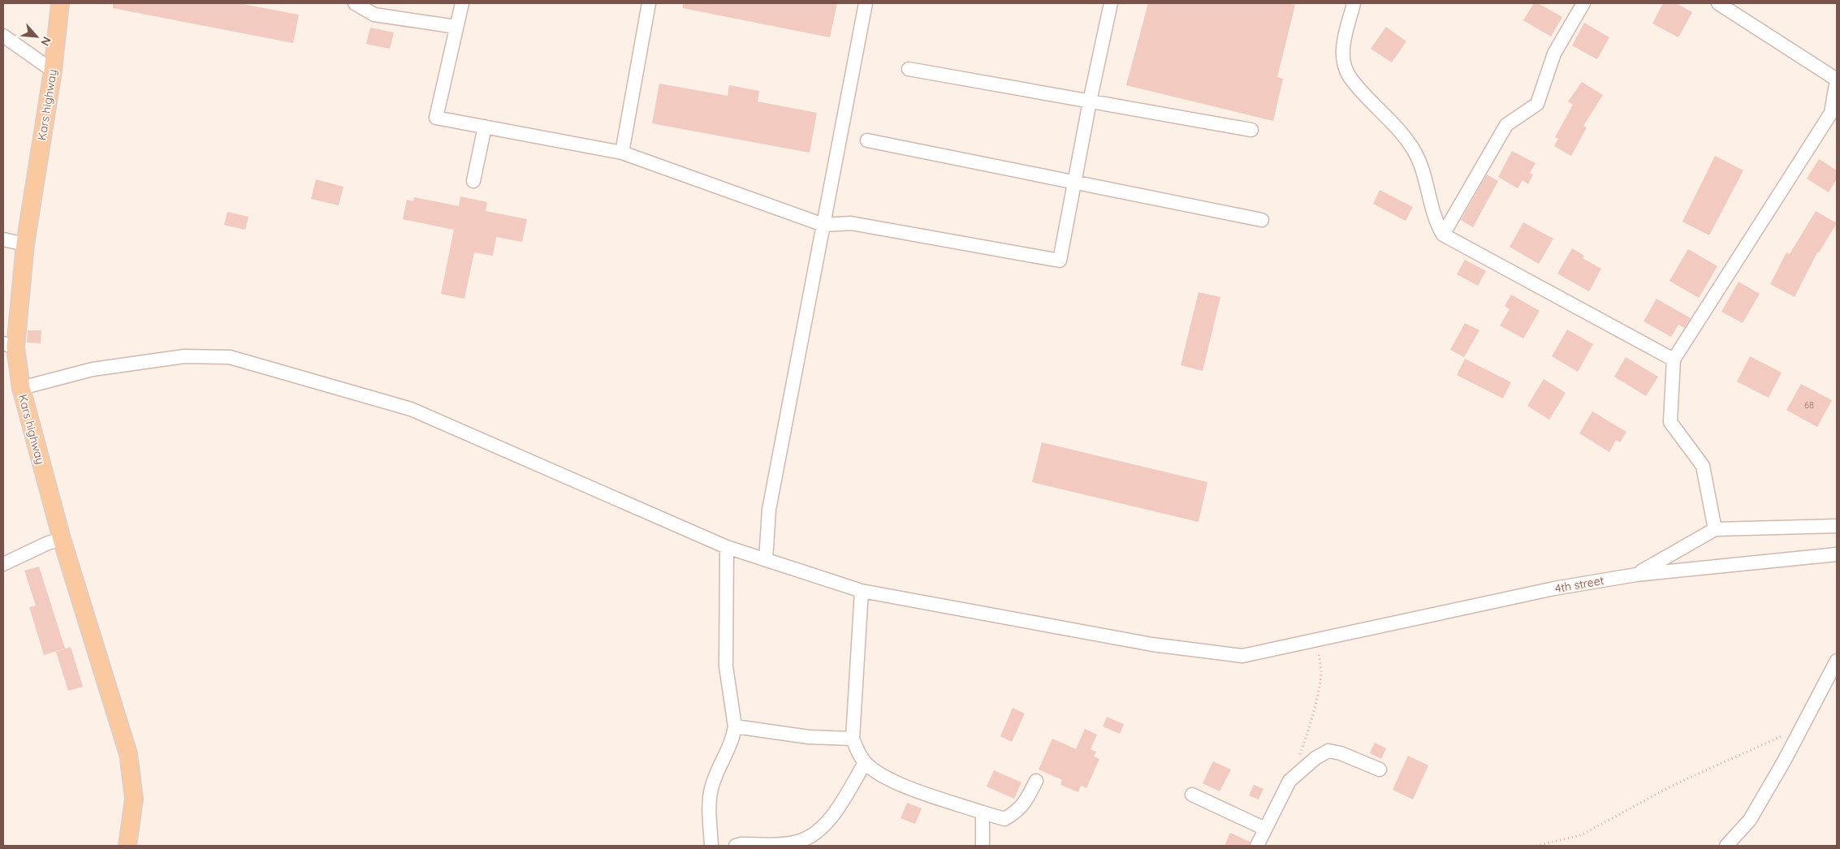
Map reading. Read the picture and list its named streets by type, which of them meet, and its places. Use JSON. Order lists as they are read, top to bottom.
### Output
{
  "streets": {
    "main road": ["Kars highway"],
    "street": ["4th street"]
  },
  "crossings": [
    ["Kars highway", "4th street"]
  ],
  "house_numbers": ["68"],
  "north": "bottom right"
}
